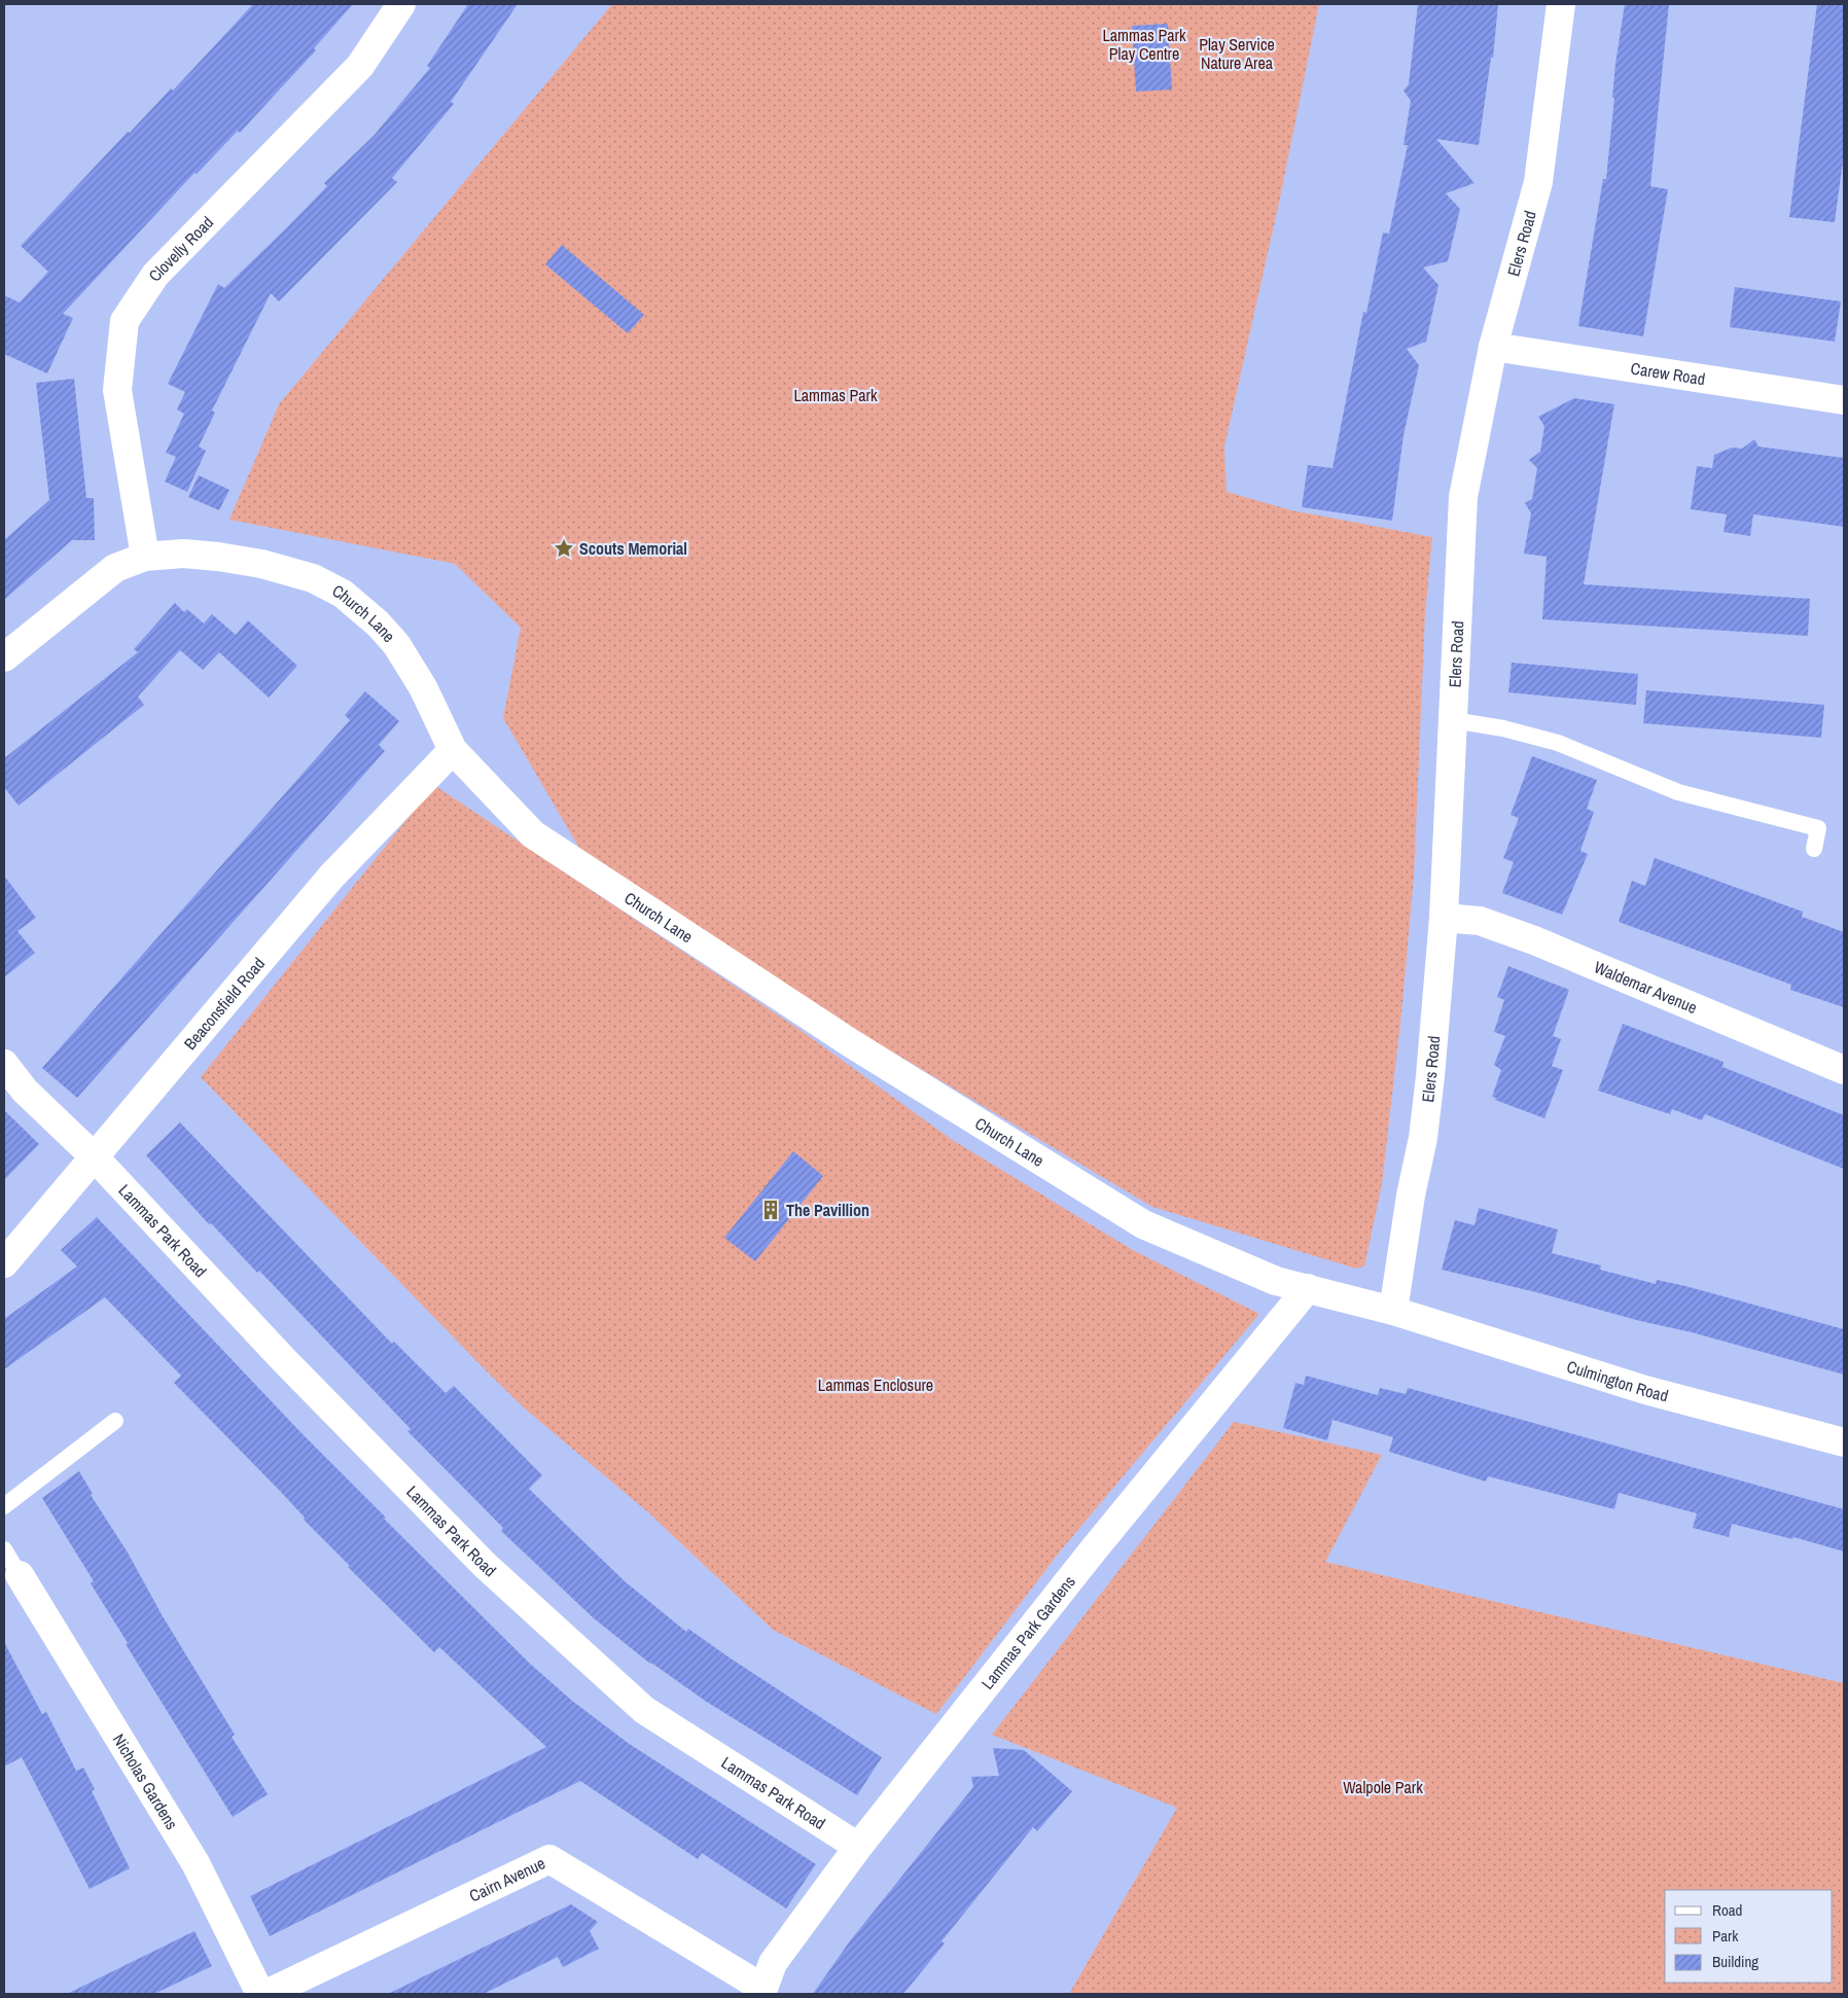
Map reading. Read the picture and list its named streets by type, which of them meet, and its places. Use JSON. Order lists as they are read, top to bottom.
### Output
{
  "streets": {
    "street": [
      "Elers Road",
      "Clovelly Road",
      "Carew Road",
      "Church Lane",
      "Waldemar Avenue",
      "Beaconsfield Road",
      "Lammas Park Road",
      "Culmington Road",
      "Lammas Park Gardens",
      "Nicholas Gardens",
      "Cairn Avenue"
    ]
  },
  "crossings": [
    ["Elers Road", "Carew Road"],
    ["Elers Road", "Church Lane"],
    ["Elers Road", "Waldemar Avenue"],
    ["Elers Road", "Culmington Road"],
    ["Clovelly Road", "Church Lane"],
    ["Church Lane", "Beaconsfield Road"],
    ["Church Lane", "Culmington Road"],
    ["Church Lane", "Lammas Park Gardens"],
    ["Beaconsfield Road", "Lammas Park Road"],
    ["Lammas Park Road", "Lammas Park Gardens"],
    ["Lammas Park Gardens", "Cairn Avenue"]
  ],
  "parks": [
    "Lammas Park Play Centre",
    "Play Service Nature Area",
    "Lammas Park",
    "Lammas Enclosure",
    "Walpole Park"
  ],
  "places": {
    "place": ["Scouts Memorial"],
    "building": ["The Pavillion"]
  },
  "legend": ["Road", "Park", "Building"]
}
